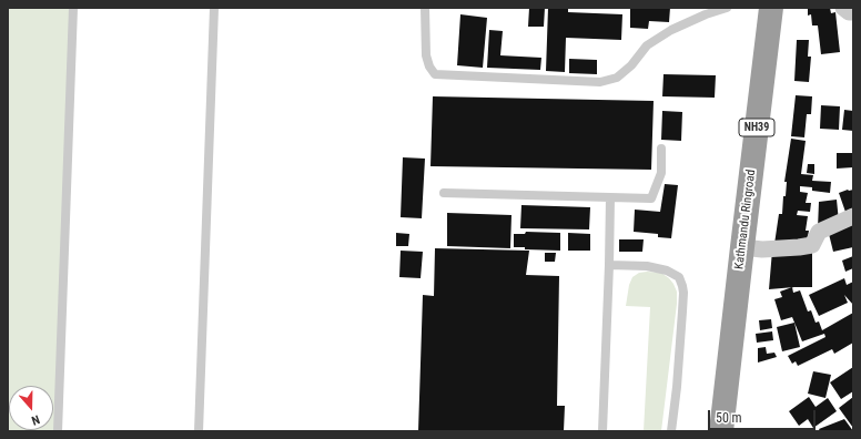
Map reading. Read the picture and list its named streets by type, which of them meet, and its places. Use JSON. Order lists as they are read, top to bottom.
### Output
{
  "streets": {
    "highway": ["NH39", "Kathmandu Ringroad"]
  },
  "scale_bar": "50 m",
  "north": "bottom"
}
